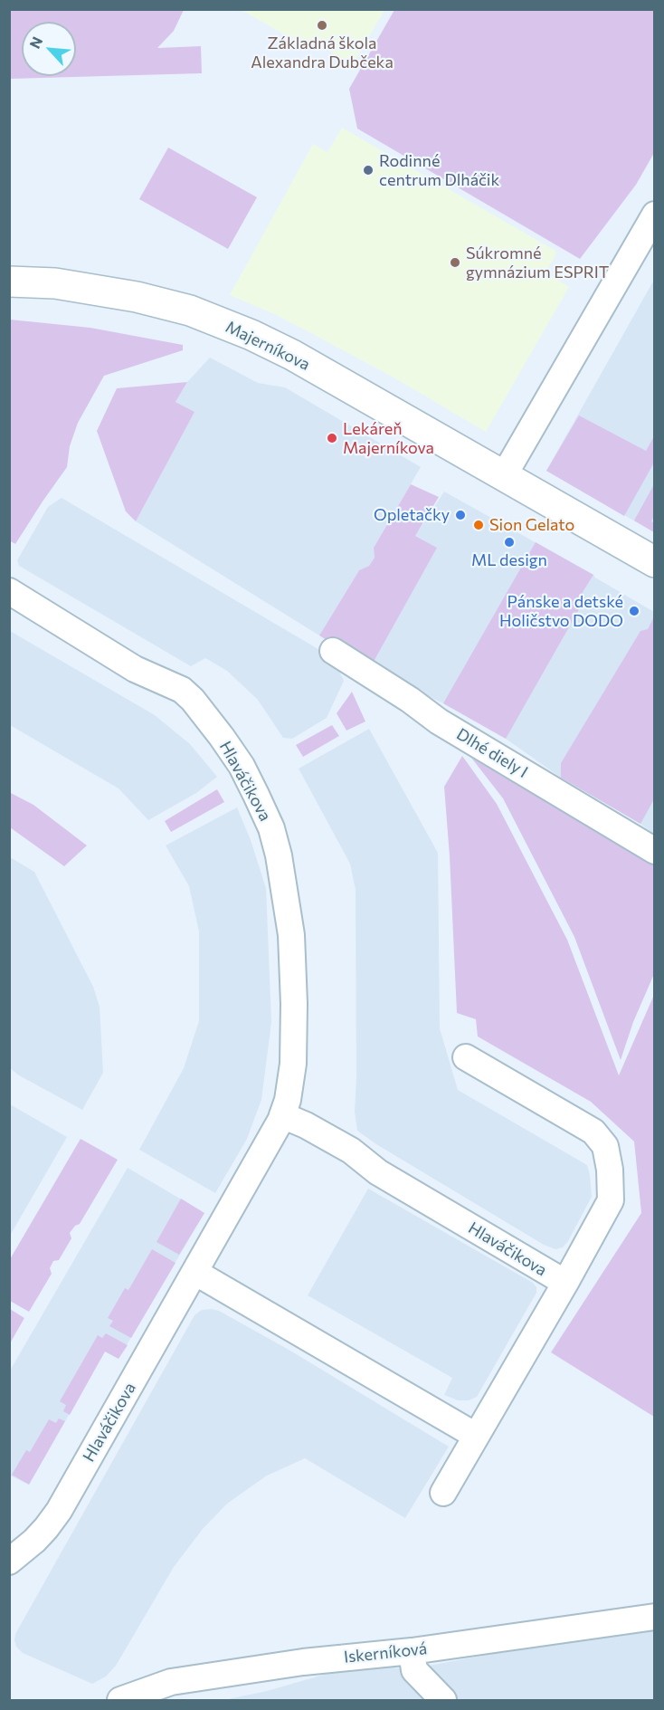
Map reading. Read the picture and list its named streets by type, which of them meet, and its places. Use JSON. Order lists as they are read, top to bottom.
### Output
{
  "streets": {
    "street": [
      "Majerníkova",
      "Dlhé diely I",
      "Hlaváčikova",
      "Iskerníková"
    ]
  },
  "places": [
    "Základná škola Alexandra Dubčeka",
    "Rodinné centrum Dlháčik",
    "Súkromné gymnázium ESPRIT",
    "Lekáreň Majerníkova",
    "Opletačky",
    "Sion Gelato",
    "ML design",
    "Pánske a detské Holičstvo DODO"
  ],
  "north": "top left"
}
